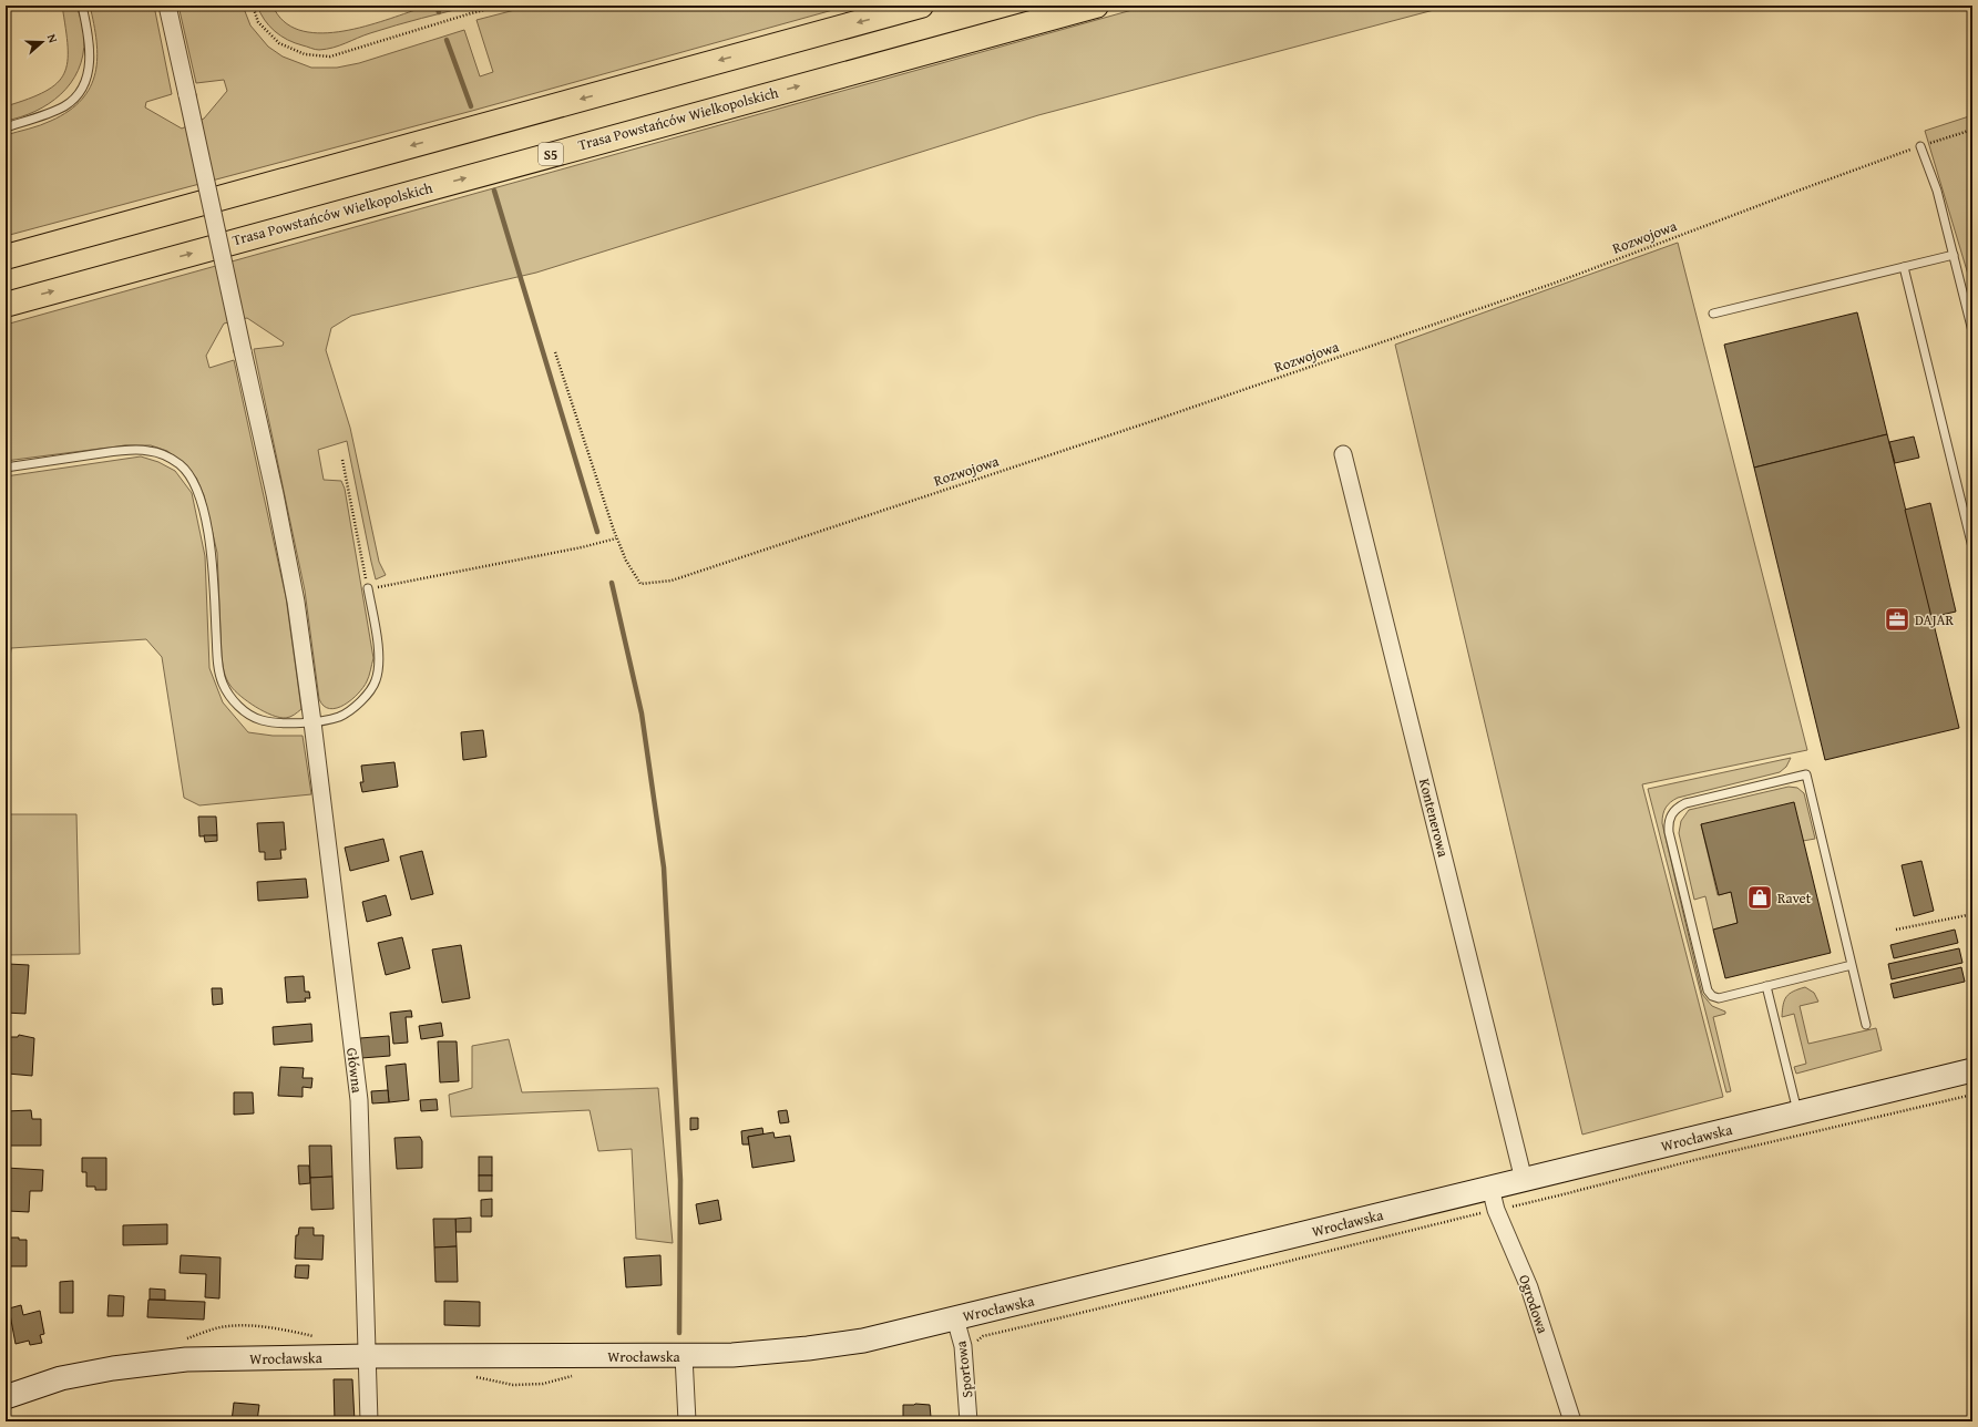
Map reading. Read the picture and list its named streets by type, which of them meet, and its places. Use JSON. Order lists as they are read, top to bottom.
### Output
{
  "streets": {
    "highway": ["Trasa Powstańców Wielkopolskich", "S5"],
    "main road": ["Wrocławska"],
    "street": [
      "Kontenerowa",
      "Główna",
      "Ogrodowa",
      "Sportowa"
    ],
    "path": ["Rozwojowa"]
  },
  "crossings": [
    ["Kontenerowa", "Wrocławska"],
    ["Główna", "Wrocławska"],
    ["Wrocławska", "Ogrodowa"],
    ["Wrocławska", "Sportowa"]
  ],
  "places": {
    "office": ["DAJAR"],
    "shop": ["Ravet"]
  },
  "north": "right"
}
